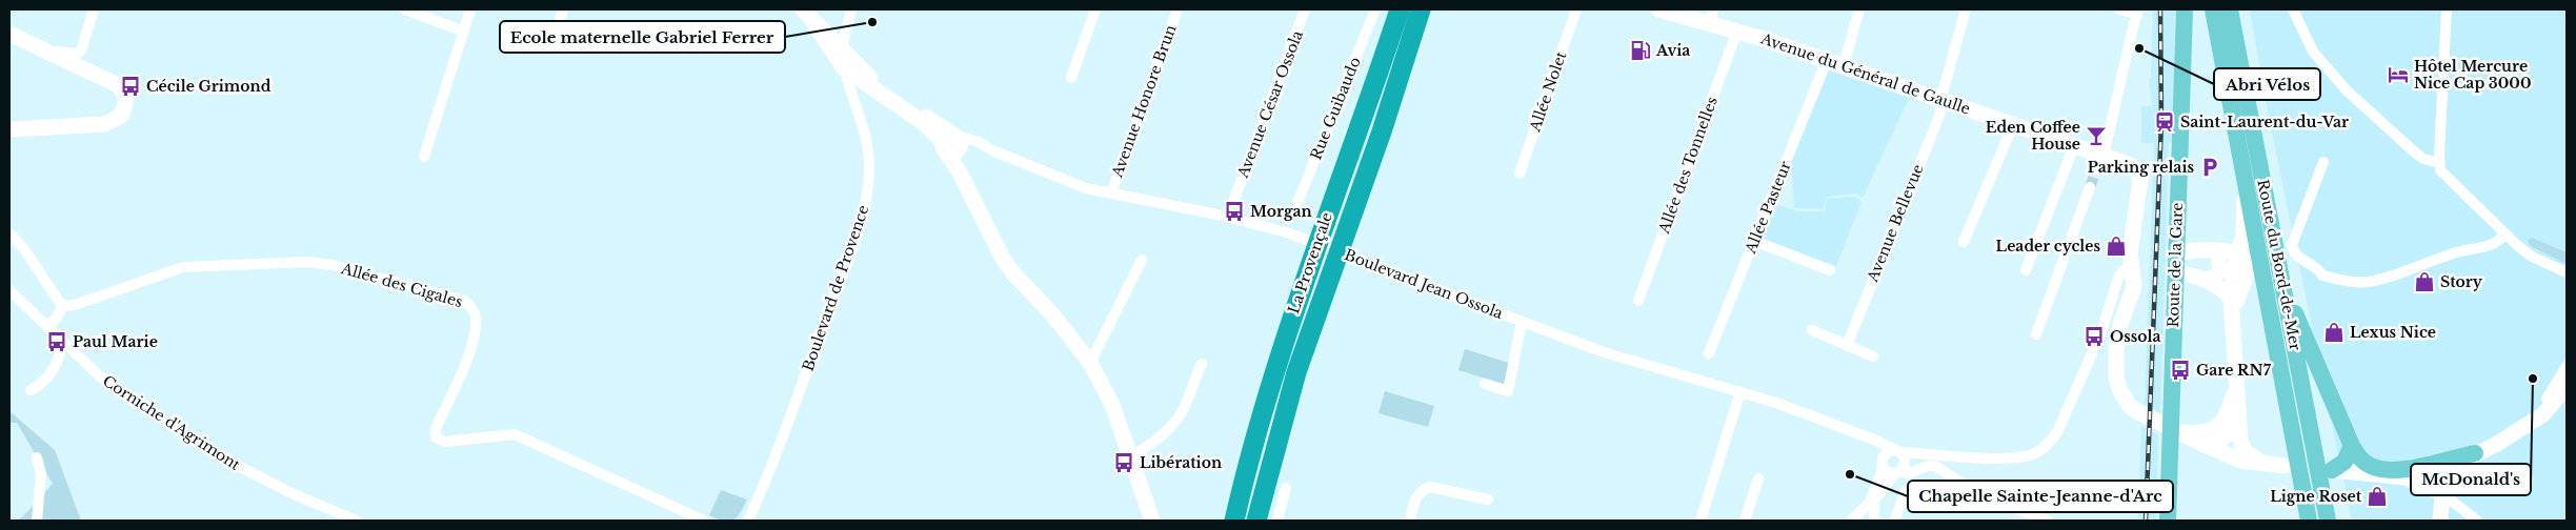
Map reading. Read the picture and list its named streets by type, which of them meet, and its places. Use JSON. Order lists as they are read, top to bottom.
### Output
{
  "streets": {
    "highway": ["La Provençale"],
    "main road": ["Avenue du Général de Gaulle", "Route de la Gare", "Route du Bord-de-Mer"],
    "street": [
      "Allée Nolet",
      "Avenue Honore Brun",
      "Avenue César Ossola",
      "Rue Guibaudo",
      "Allée des Tonnelles",
      "Allée Pasteur",
      "Avenue Bellevue",
      "Boulevard Jean Ossola",
      "Allée des Cigales",
      "Boulevard de Provence",
      "Corniche d'Agrimont"
    ]
  },
  "crossings": [
    ["Avenue du Général de Gaulle", "Allée des Tonnelles"],
    ["Avenue du Général de Gaulle", "Allée Pasteur"],
    ["Avenue du Général de Gaulle", "Avenue Bellevue"],
    ["Avenue du Général de Gaulle", "Boulevard Jean Ossola"],
    ["Avenue Honore Brun", "Boulevard Jean Ossola"]
  ],
  "places": {
    "other": [
      "Ecole maternelle Gabriel Ferrer",
      "Abri Vélos",
      "McDonald's",
      "Chapelle Sainte-Jeanne-d'Arc"
    ],
    "fuel station": ["Avia"],
    "hotel": ["Hôtel Mercure Nice Cap 3000"],
    "bus stop": [
      "Cécile Grimond",
      "Morgan",
      "Ossola",
      "Paul Marie",
      "Gare RN7",
      "Libération"
    ],
    "station": ["Saint-Laurent-du-Var"],
    "bar": ["Eden Coffee House"],
    "parking": ["Parking relais"],
    "shop": [
      "Leader cycles",
      "Story",
      "Lexus Nice",
      "Ligne Roset"
    ]
  }
}
